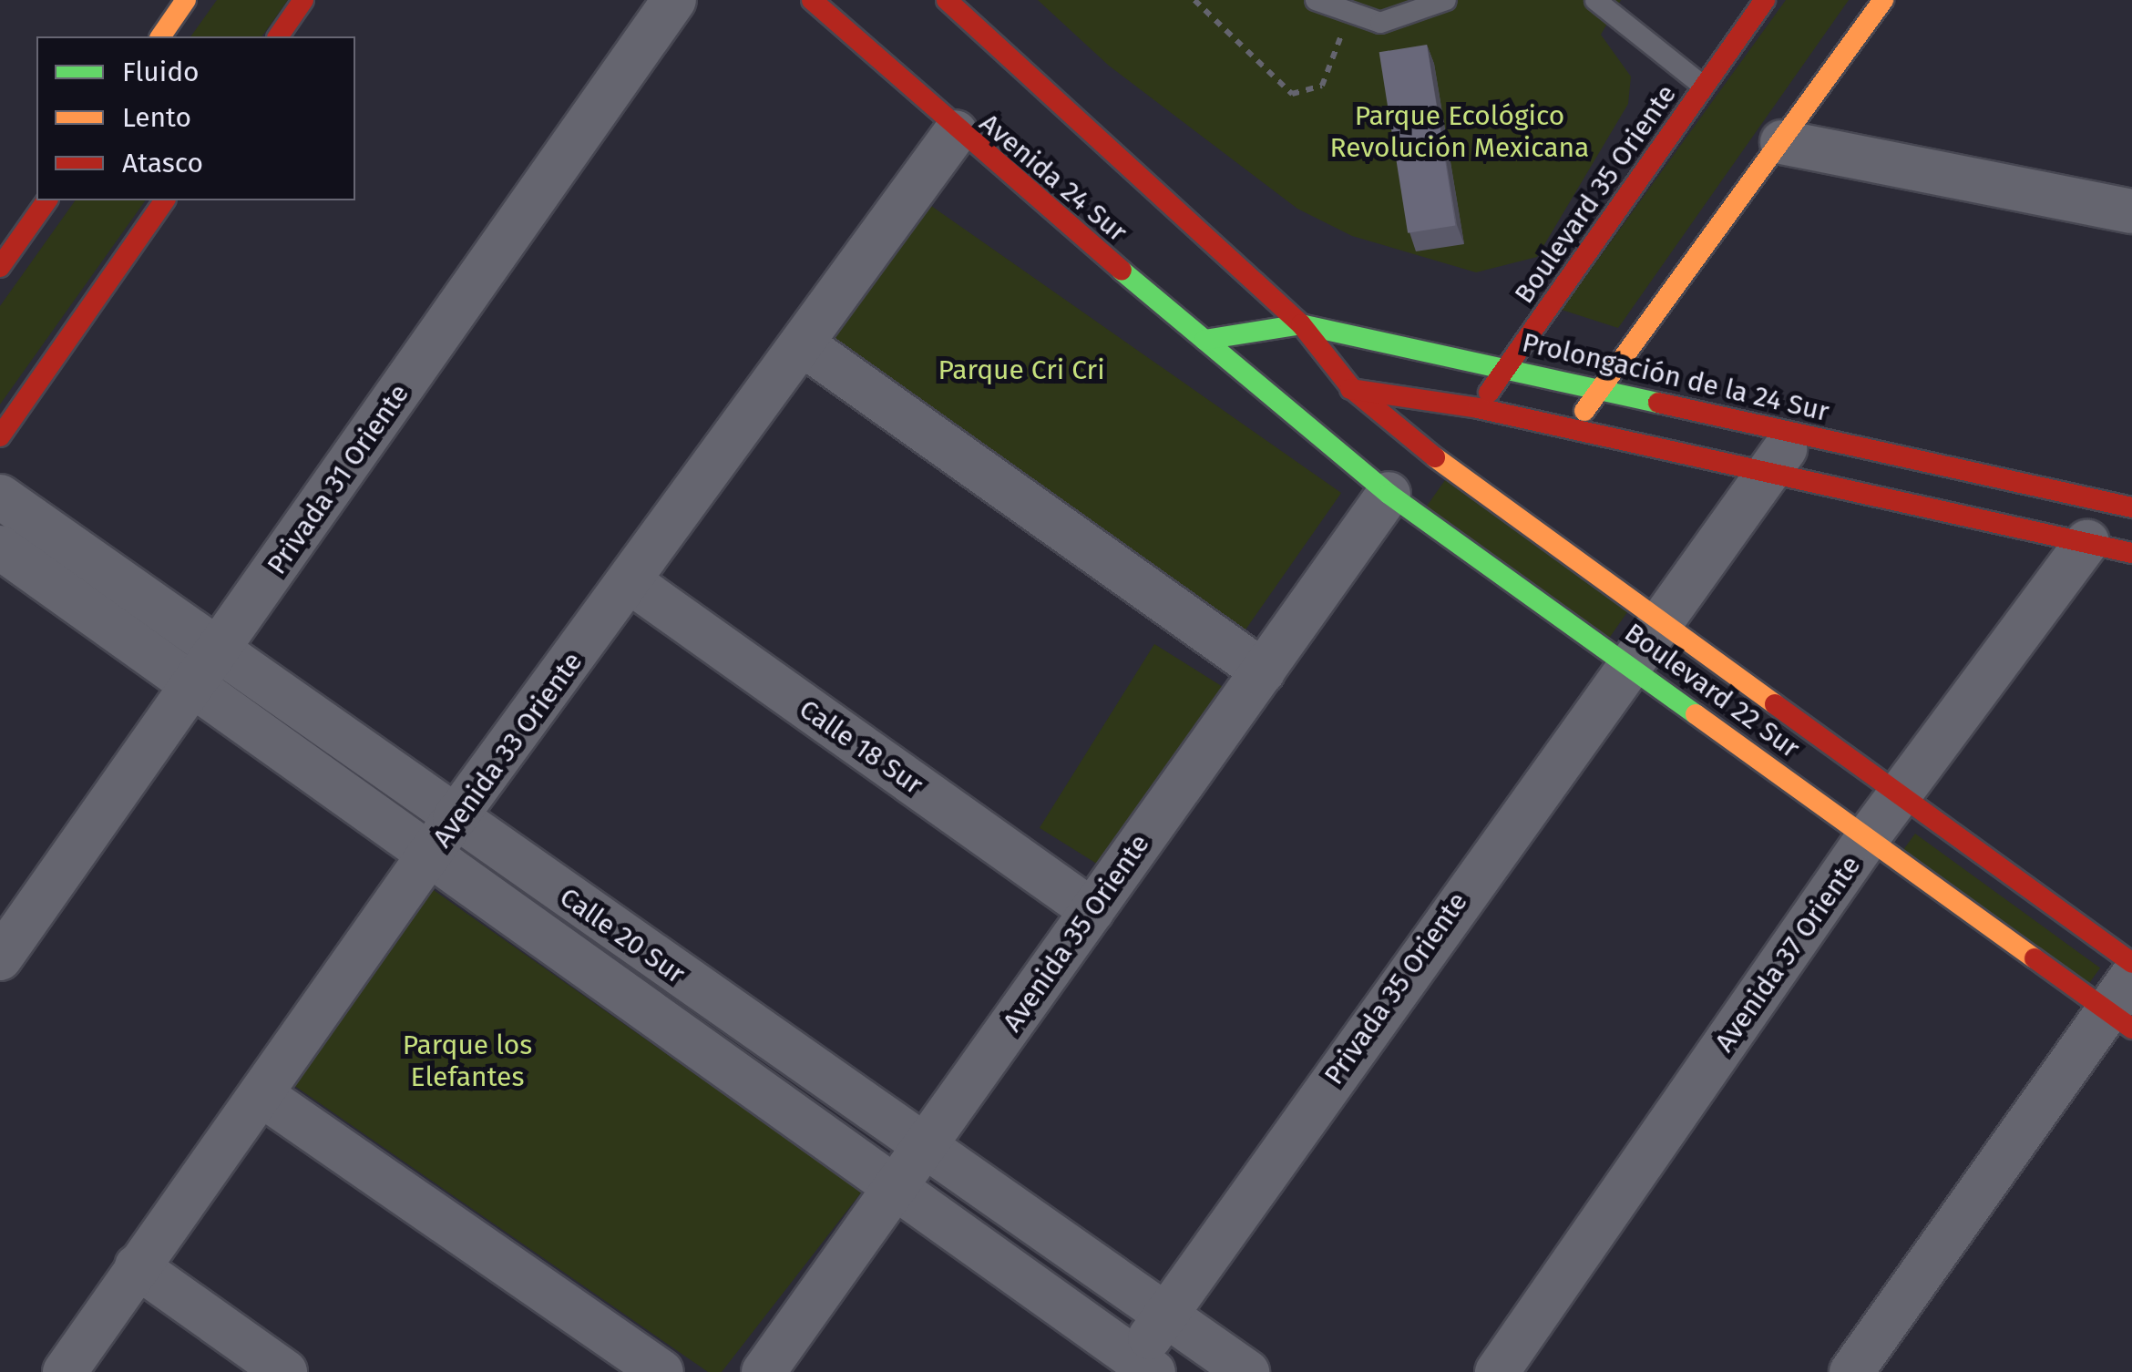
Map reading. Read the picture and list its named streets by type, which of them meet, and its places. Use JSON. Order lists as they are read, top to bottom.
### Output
{
  "streets": {
    "main road": [
      "Avenida 24 Sur",
      "Boulevard 35 Oriente",
      "Prolongación de la 24 Sur",
      "Boulevard 22 Sur"
    ],
    "street": [
      "Privada 31 Oriente",
      "Calle 18 Sur",
      "Avenida 33 Oriente",
      "Avenida 35 Oriente",
      "Calle 20 Sur",
      "Avenida 37 Oriente",
      "Privada 35 Oriente"
    ]
  },
  "crossings": [
    ["Avenida 24 Sur", "Prolongación de la 24 Sur"],
    ["Avenida 24 Sur", "Boulevard 22 Sur"],
    ["Avenida 24 Sur", "Avenida 33 Oriente"],
    ["Boulevard 35 Oriente", "Prolongación de la 24 Sur"],
    ["Boulevard 35 Oriente", "Boulevard 22 Sur"],
    ["Boulevard 35 Oriente", "Avenida 35 Oriente"],
    ["Prolongación de la 24 Sur", "Boulevard 22 Sur"],
    ["Prolongación de la 24 Sur", "Privada 35 Oriente"],
    ["Privada 31 Oriente", "Calle 20 Sur"],
    ["Boulevard 22 Sur", "Avenida 35 Oriente"],
    ["Boulevard 22 Sur", "Avenida 37 Oriente"],
    ["Boulevard 22 Sur", "Privada 35 Oriente"],
    ["Calle 18 Sur", "Avenida 33 Oriente"],
    ["Calle 18 Sur", "Avenida 35 Oriente"],
    ["Avenida 33 Oriente", "Calle 20 Sur"],
    ["Avenida 35 Oriente", "Calle 20 Sur"],
    ["Calle 20 Sur", "Privada 35 Oriente"]
  ],
  "parks": ["Parque Ecológico Revolución Mexicana", "Parque Cri Cri", "Parque los Elefantes"],
  "legend": ["Fluido", "Lento", "Atasco"]
}
